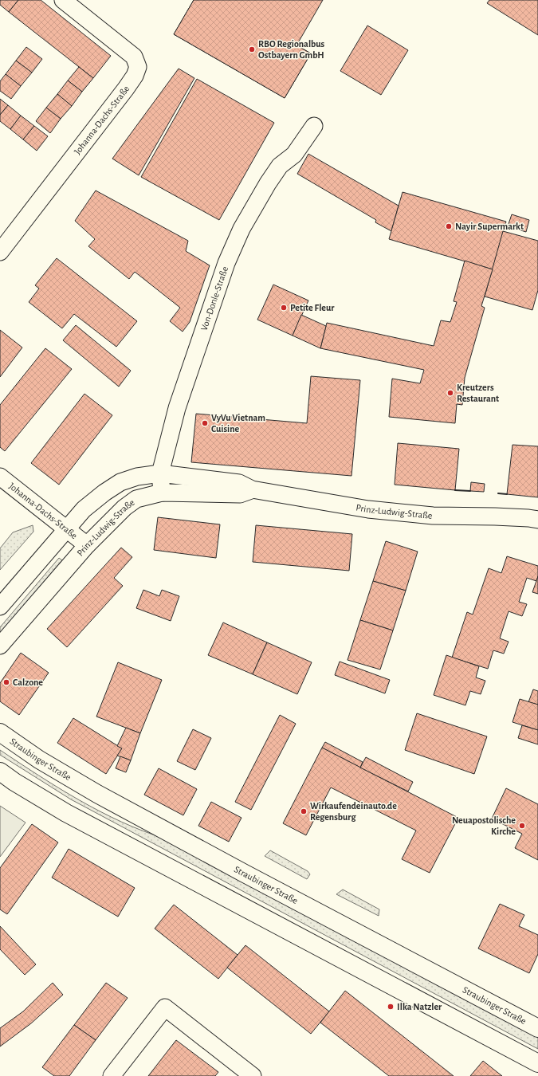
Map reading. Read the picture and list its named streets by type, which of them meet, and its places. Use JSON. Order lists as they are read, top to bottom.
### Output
{
  "streets": {
    "main road": ["Straubinger Straße"],
    "street": ["Johanna-Dachs-Straße", "Von-Donle-Straße", "Prinz-Ludwig-Straße"]
  },
  "crossings": [
    ["Johanna-Dachs-Straße", "Prinz-Ludwig-Straße"],
    ["Von-Donle-Straße", "Prinz-Ludwig-Straße"]
  ],
  "places": [
    "RBO Regionalbus Ostbayern GmbH",
    "Nayir Supermarkt",
    "Petite Fleur",
    "Kreutzers Restaurant",
    "VyVu Vietnam Cuisine",
    "Calzone",
    "Wirkaufendeinauto.de Regensburg",
    "Neuapostolische Kirche",
    "Ilka Natzler"
  ]
}
